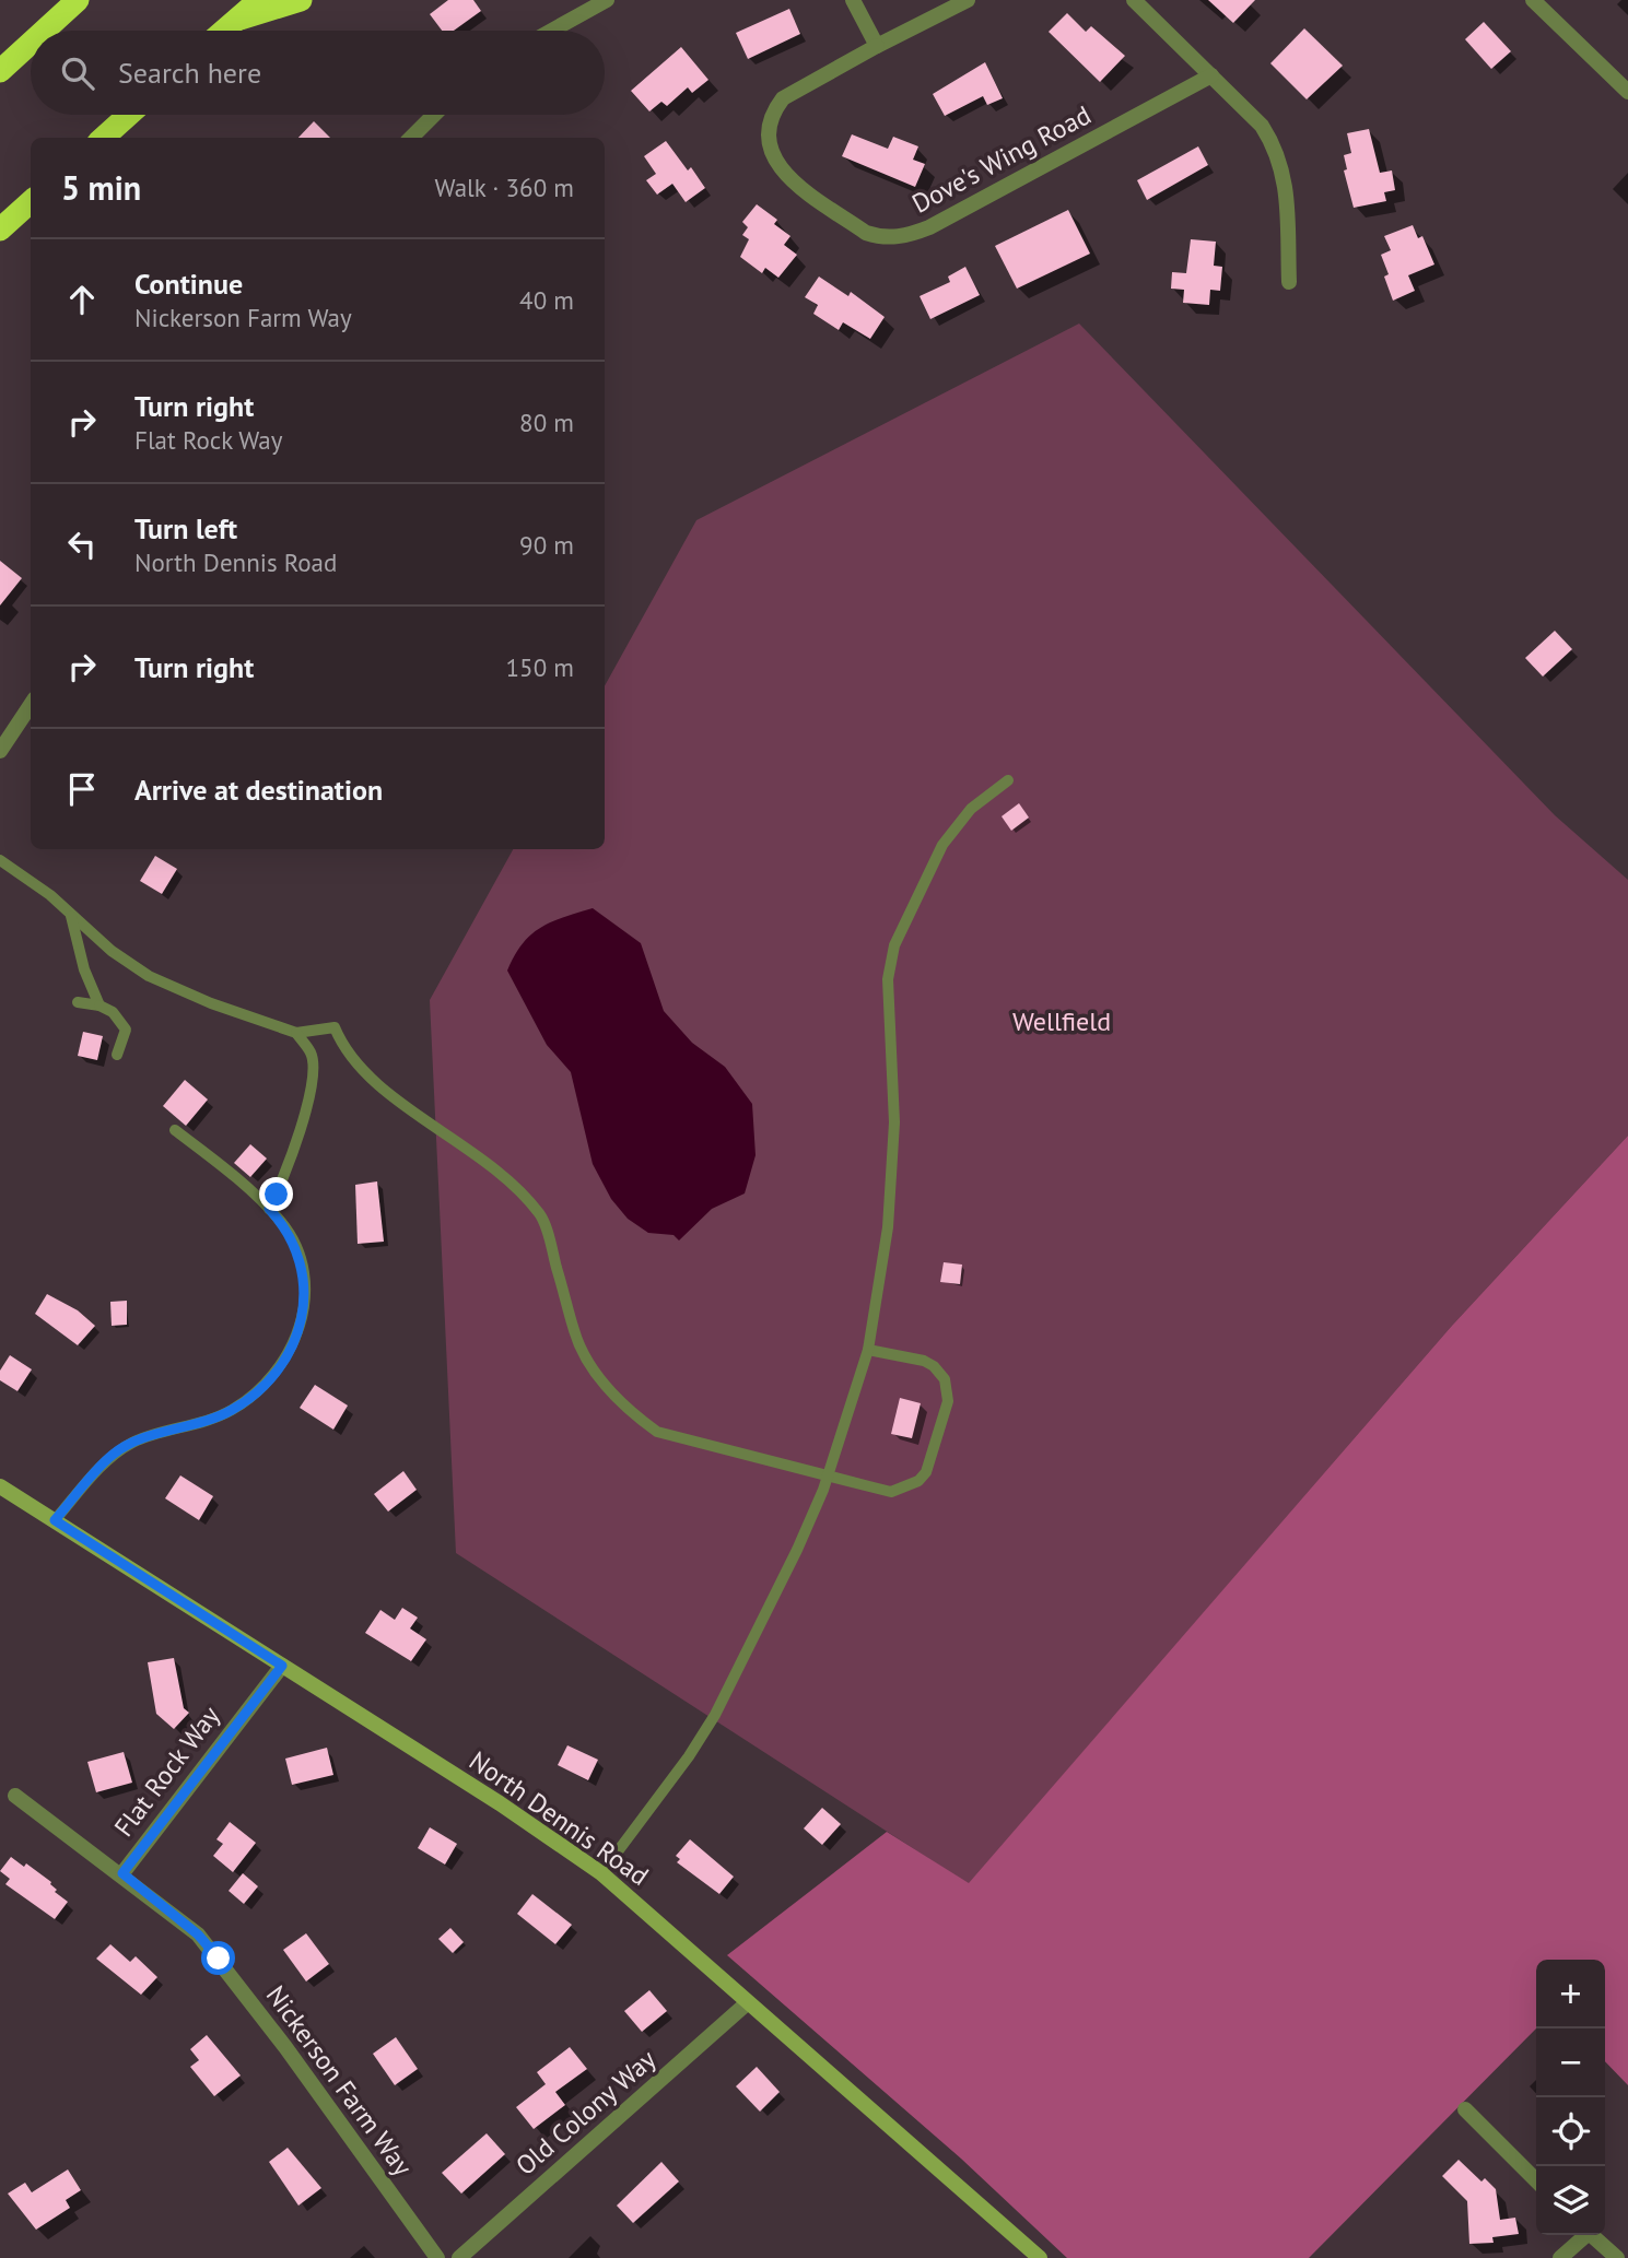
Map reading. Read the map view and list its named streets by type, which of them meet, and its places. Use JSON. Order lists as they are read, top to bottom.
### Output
{
  "streets": {
    "main road": ["North Dennis Road"],
    "street": [
      "Dove's Wing Road",
      "Flat Rock Way",
      "Nickerson Farm Way",
      "Old Colony Way"
    ]
  },
  "crossings": [
    ["Flat Rock Way", "North Dennis Road"],
    ["Flat Rock Way", "Nickerson Farm Way"],
    ["North Dennis Road", "Old Colony Way"]
  ],
  "parks": ["Wellfield"],
  "page": {
    "search": "Search here",
    "heading": ["5 min", "Walk · 360 m"],
    "list": [
      ["Continue", "Nickerson Farm Way", "40 m"],
      ["Turn right", "Flat Rock Way", "80 m"],
      ["Turn left", "North Dennis Road", "90 m"],
      ["Turn right", "150 m"],
      "Arrive at destination"
    ],
    "map_buttons": ["+", "−"]
  }
}
